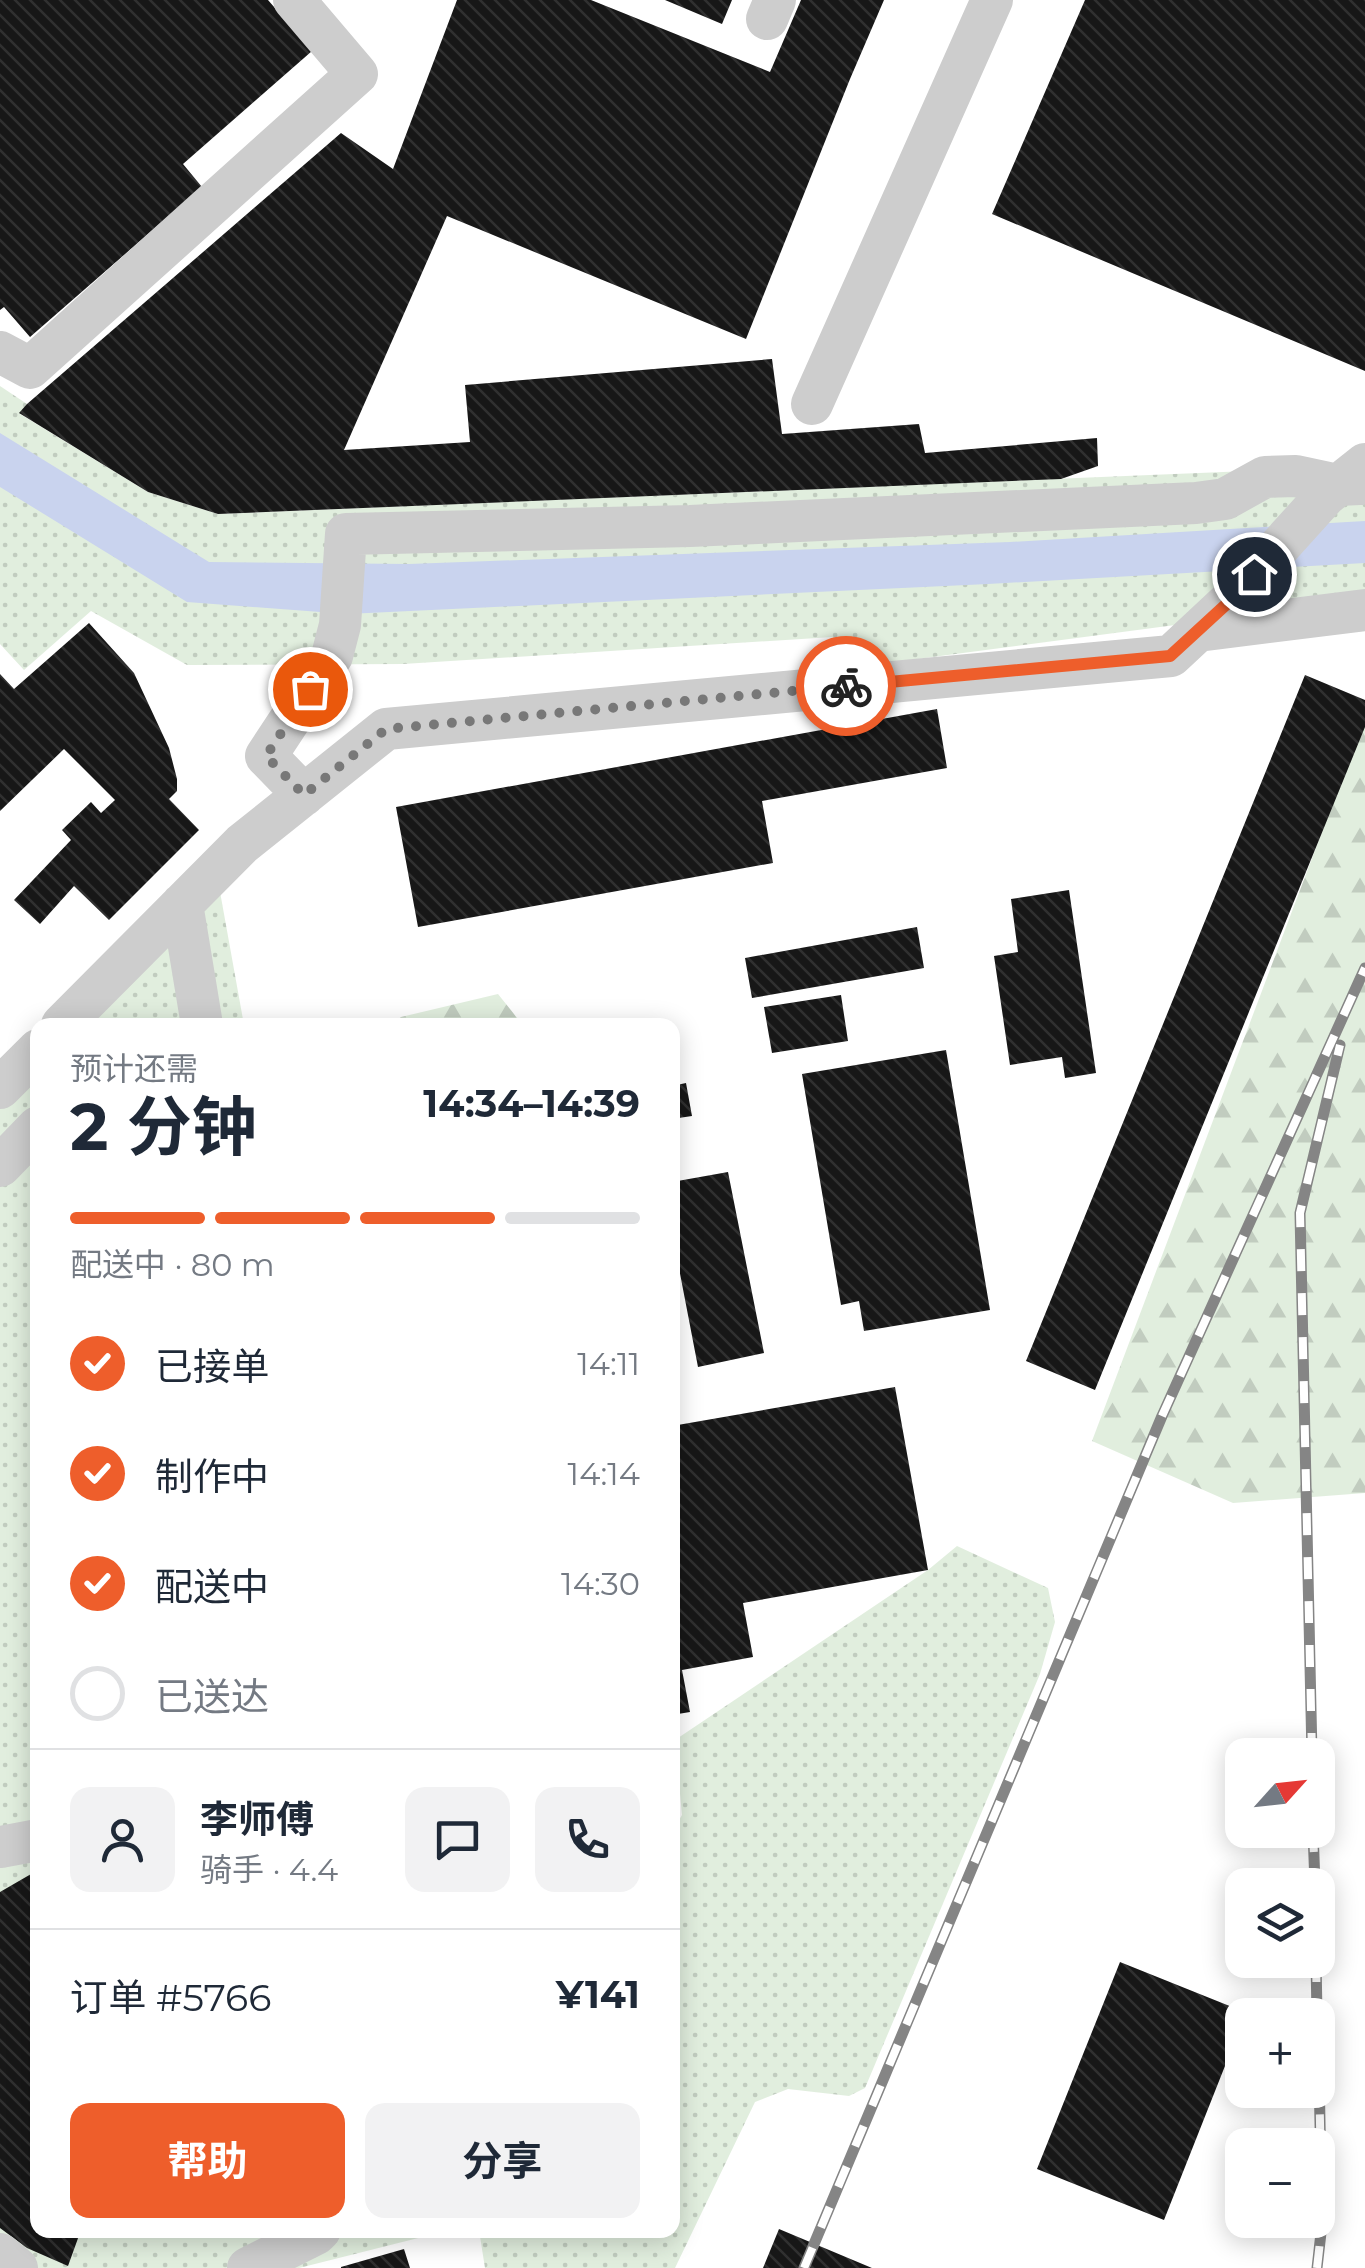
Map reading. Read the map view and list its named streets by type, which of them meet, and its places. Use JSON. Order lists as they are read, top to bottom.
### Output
{
  "north": "top right",
  "page": {
    "heading": ["2 分钟", "预计还需", "14:34–14:39"],
    "panel": [
      "李师傅",
      "骑手 · 4.4",
      "订单 #5766",
      "¥141"
    ],
    "bar": "配送中 · 80 m",
    "list": [
      ["已接单", "14:11"],
      ["制作中", "14:14"],
      ["配送中", "14:30"],
      "已送达"
    ],
    "map_buttons": ["+", "−"],
    "buttons": ["帮助", "分享"]
  }
}
